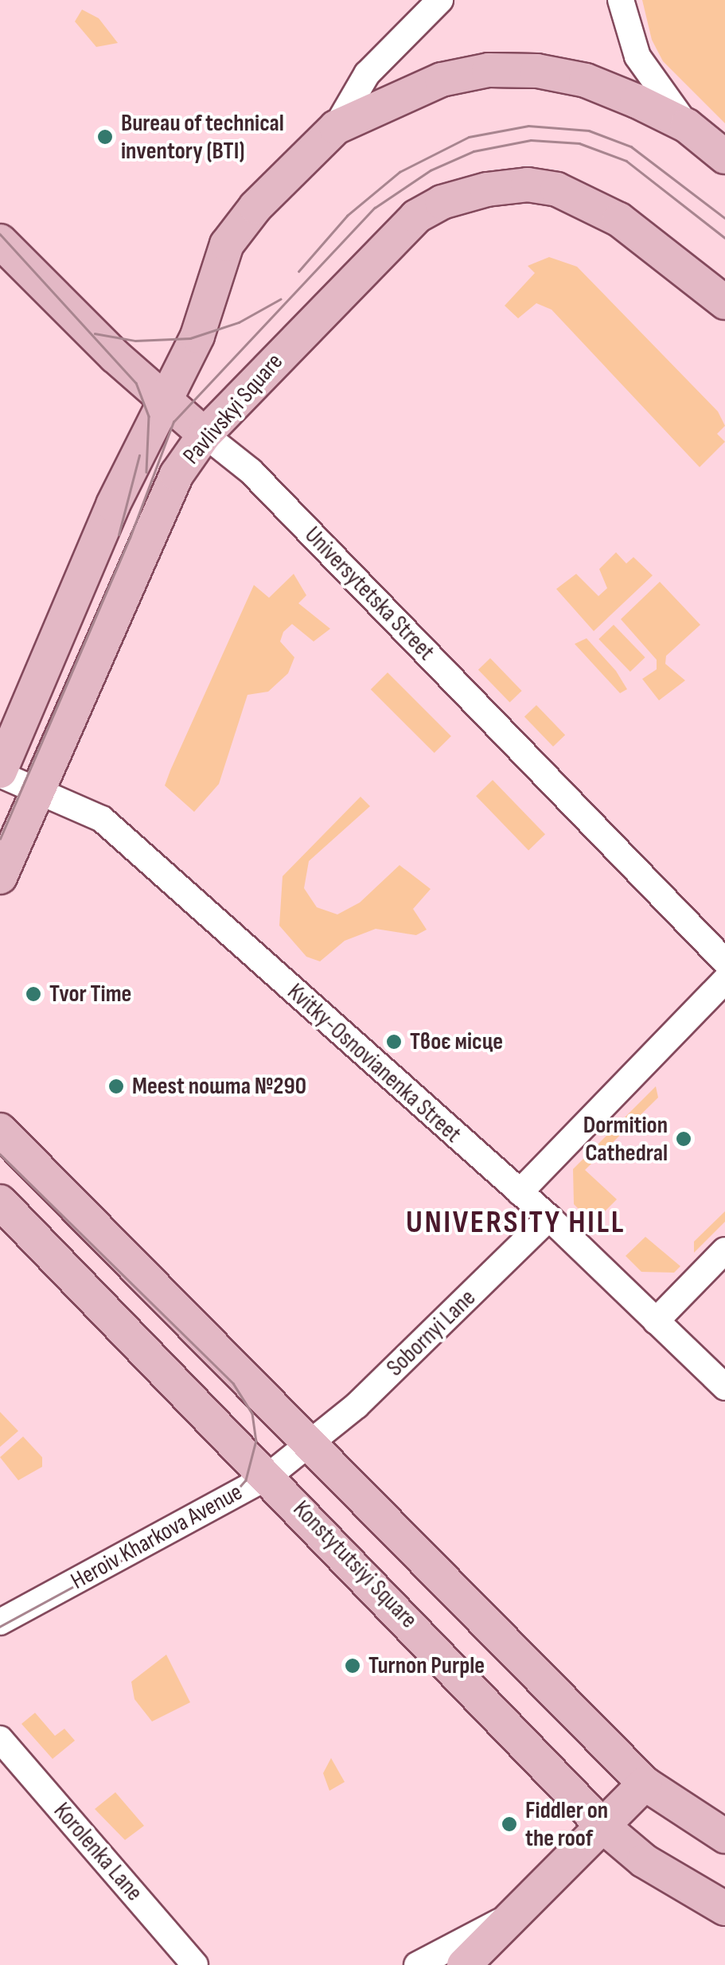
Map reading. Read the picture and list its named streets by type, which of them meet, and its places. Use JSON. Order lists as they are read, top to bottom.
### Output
{
  "streets": {
    "main road": ["Pavlivskyi Square", "Universytetska Street", "Konstytutsiyi Square"],
    "street": [
      "Kvitky-Osnovianenka Street",
      "Sobornyi Lane",
      "Heroiv Kharkova Avenue",
      "Korolenka Lane"
    ]
  },
  "crossings": [
    ["Pavlivskyi Square", "Universytetska Street"],
    ["Pavlivskyi Square", "Kvitky-Osnovianenka Street"],
    ["Kvitky-Osnovianenka Street", "Sobornyi Lane"],
    ["Sobornyi Lane", "Heroiv Kharkova Avenue"],
    ["Heroiv Kharkova Avenue", "Konstytutsiyi Square"]
  ],
  "districts": ["UNIVERSITY HILL"],
  "places": [
    "Bureau of technical inventory (BTI)",
    "Tvor Time",
    "Твоє місце",
    "Meest пошта №290",
    "Dormition Cathedral",
    "Turnon Purple",
    "Fiddler on the roof"
  ]
}
